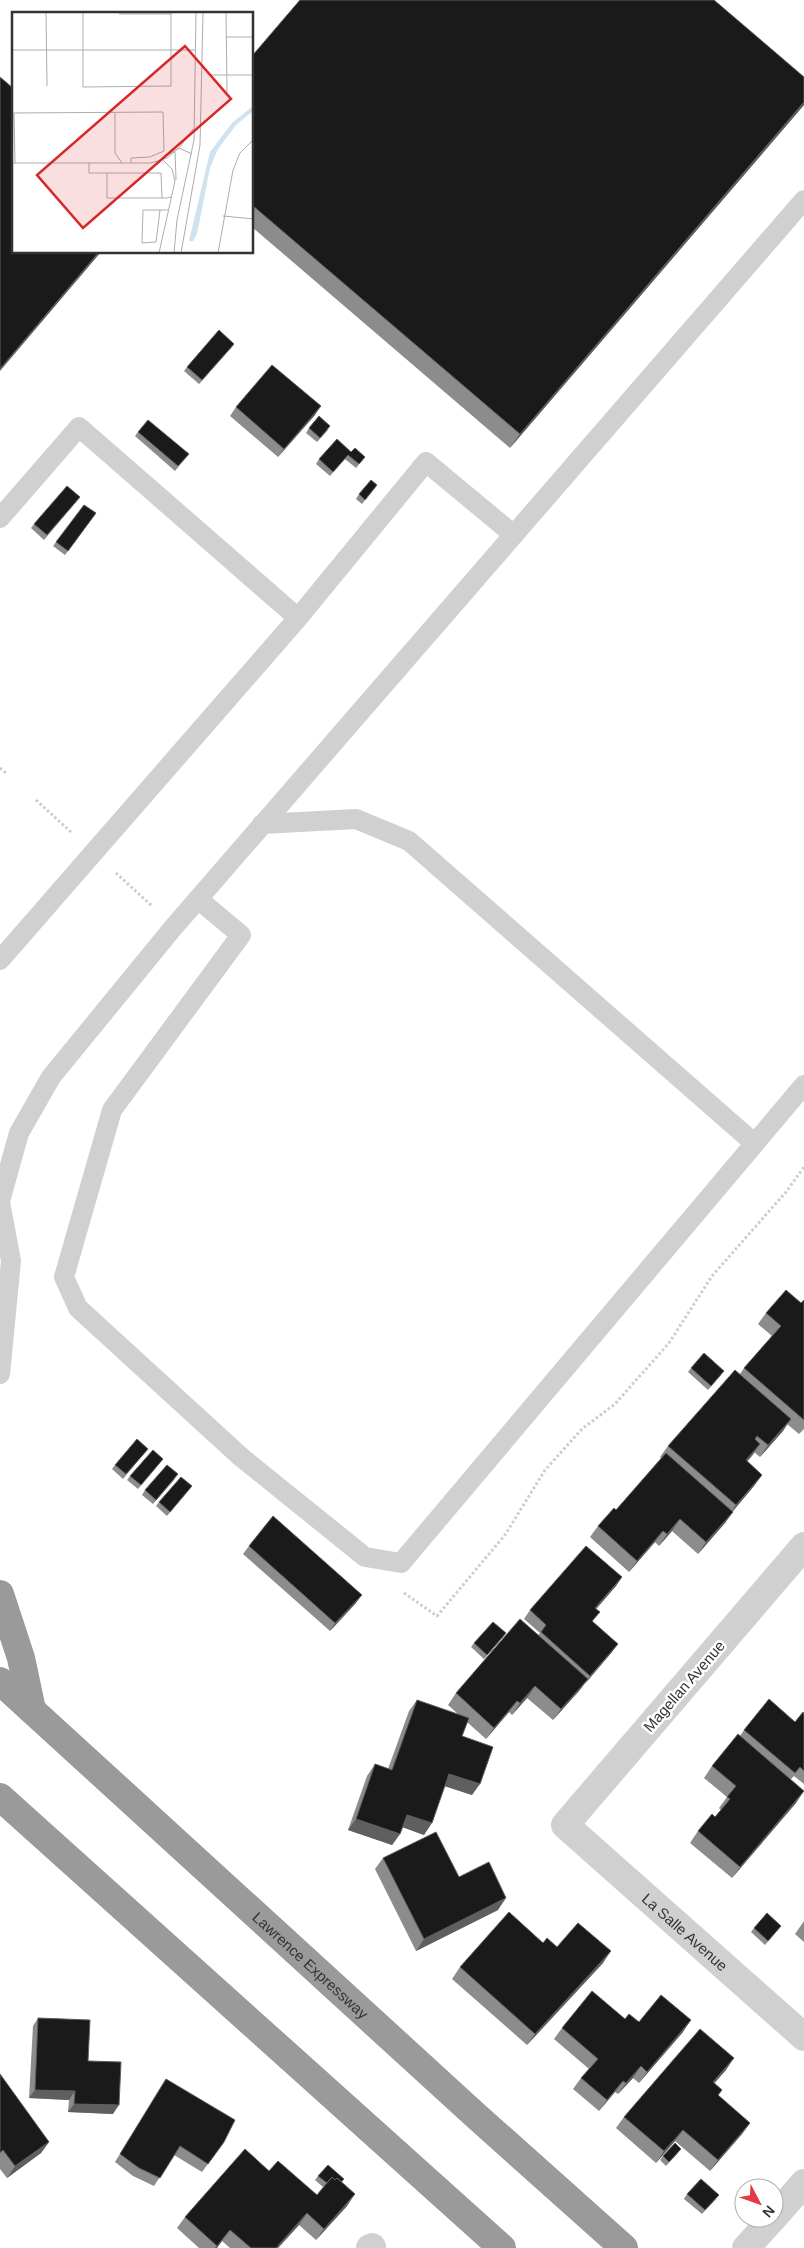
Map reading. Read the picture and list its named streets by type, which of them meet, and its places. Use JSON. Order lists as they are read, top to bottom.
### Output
{
  "streets": {
    "highway": ["Lawrence Expressway"],
    "street": ["Magellan Avenue", "La Salle Avenue"]
  },
  "crossings": [
    ["Magellan Avenue", "La Salle Avenue"]
  ],
  "north": "bottom right"
}
